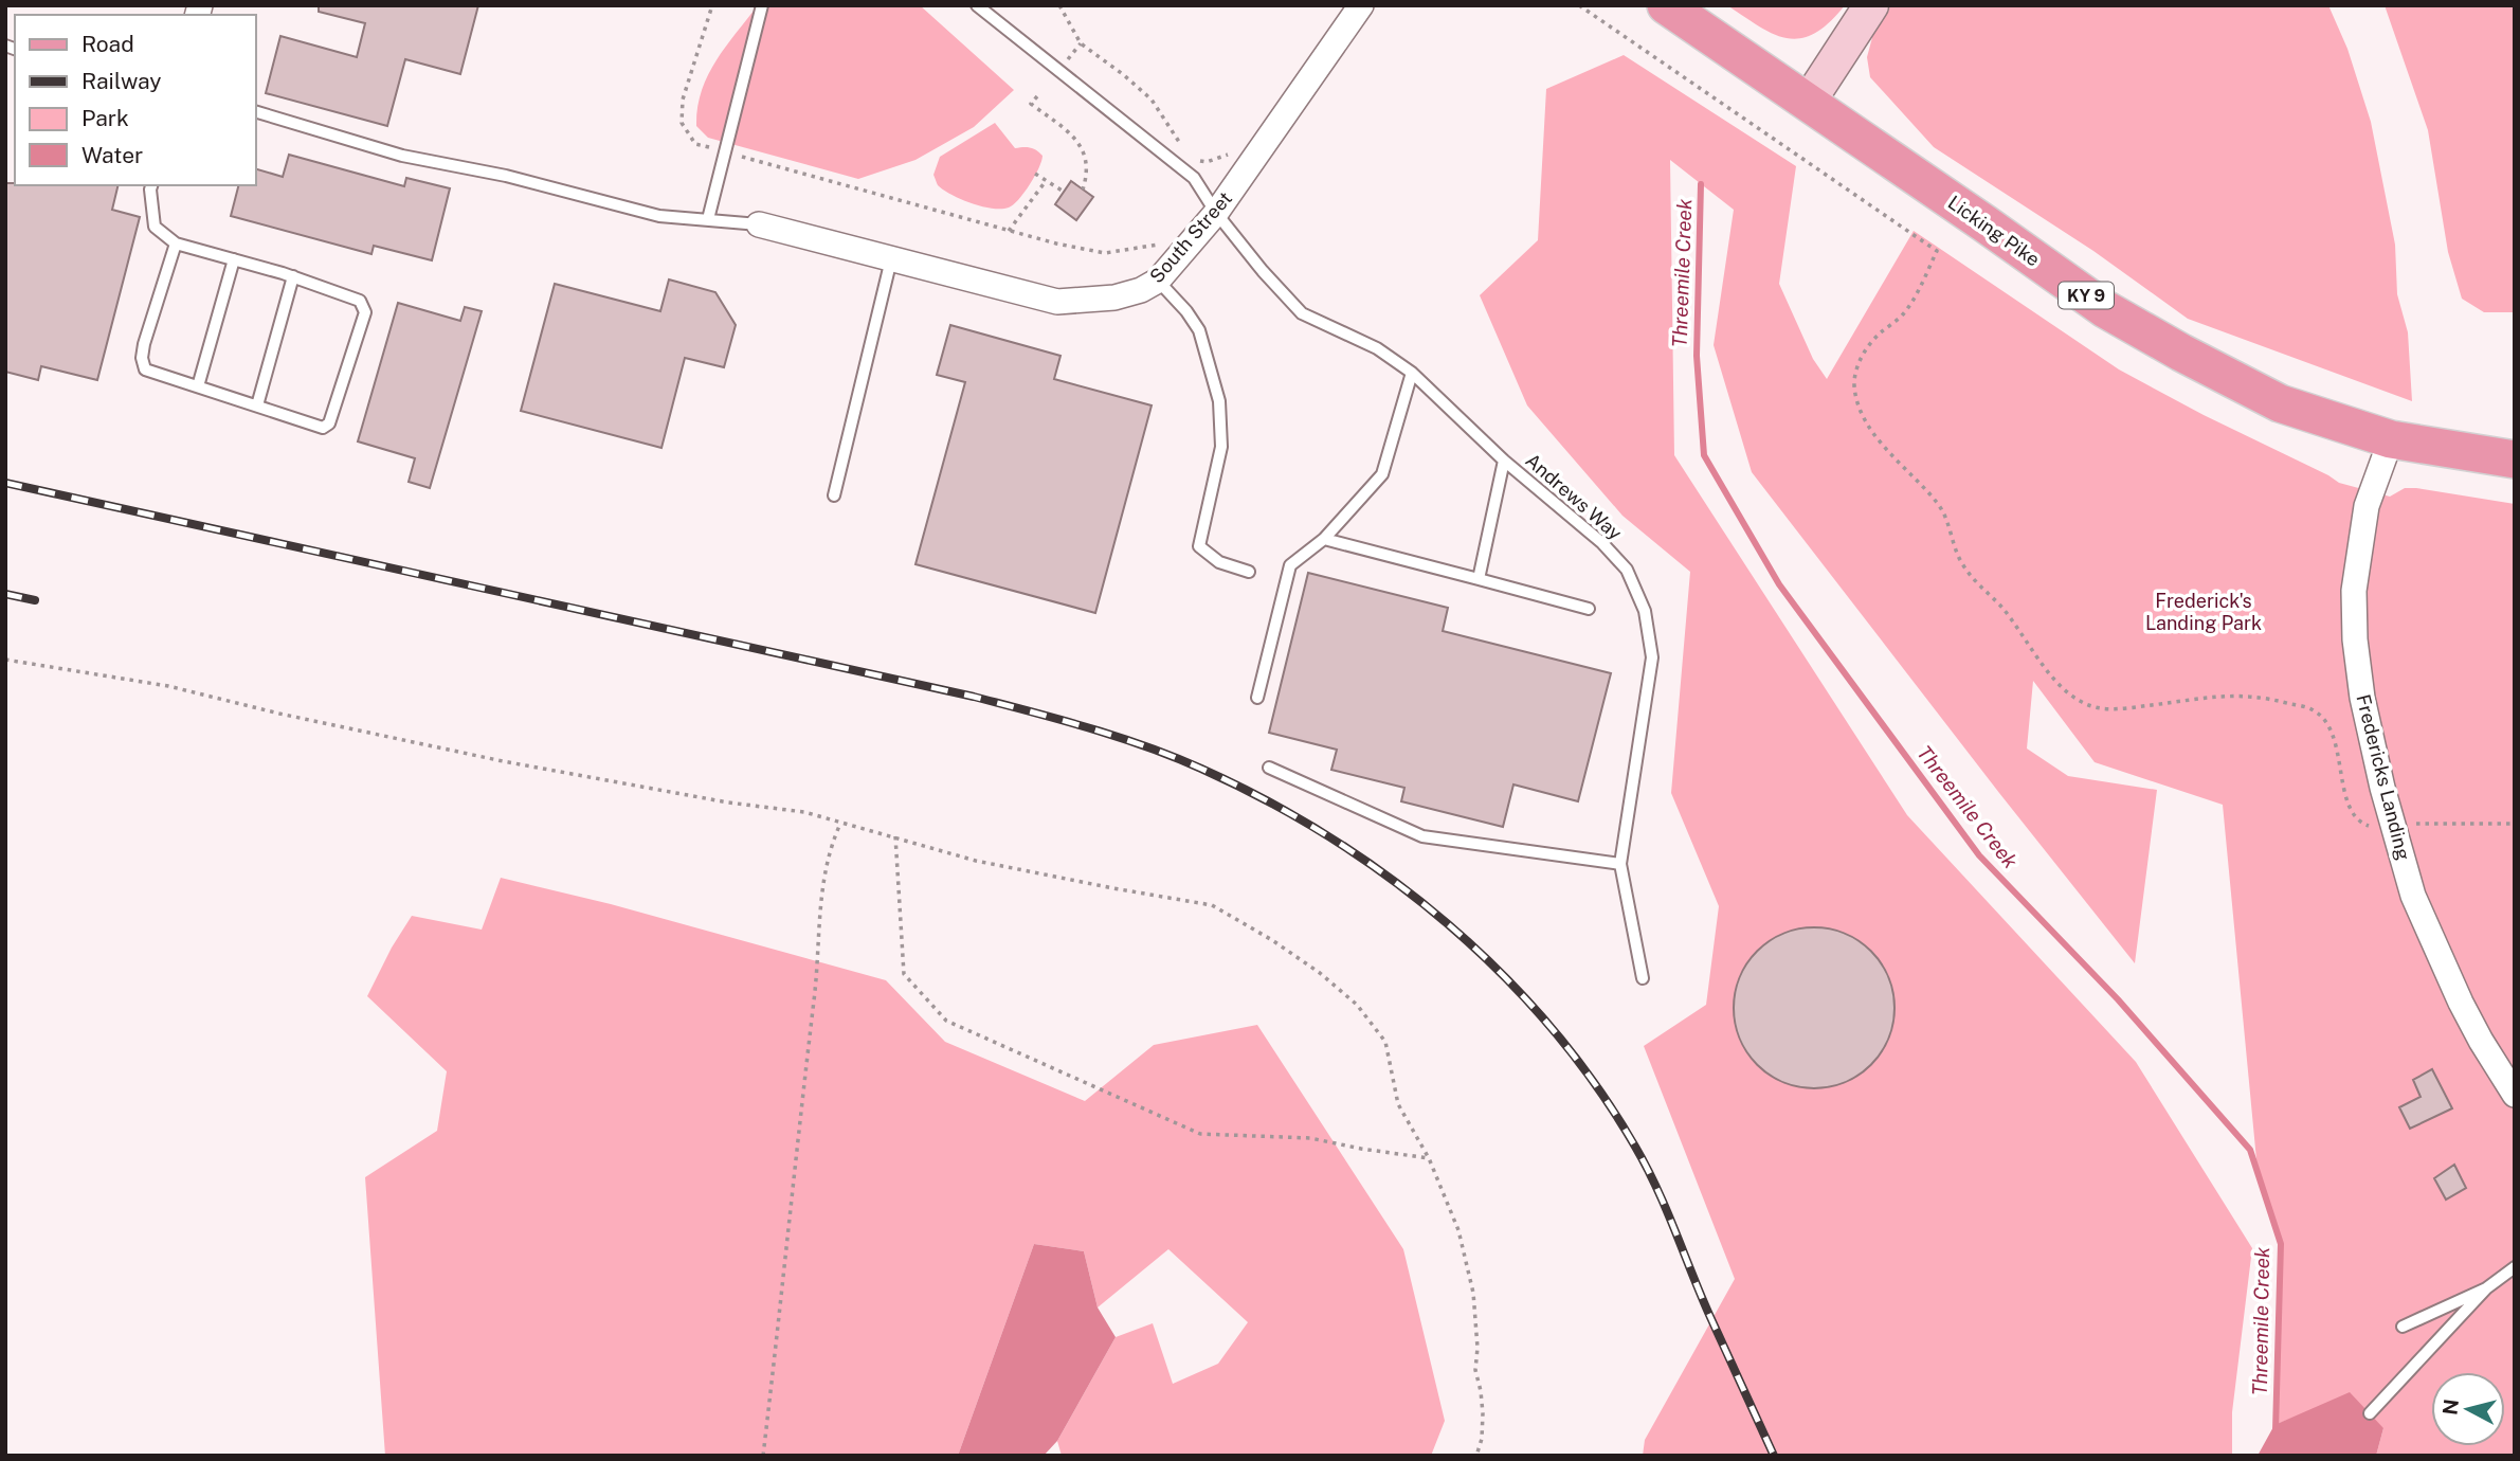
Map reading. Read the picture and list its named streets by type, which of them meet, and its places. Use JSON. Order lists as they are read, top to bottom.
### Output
{
  "streets": {
    "main road": ["Licking Pike", "KY 9"],
    "street": ["South Street", "Fredericks Landing"],
    "lane": ["Andrews Way"]
  },
  "crossings": [
    ["Licking Pike", "Fredericks Landing"],
    ["South Street", "Andrews Way"]
  ],
  "water": ["Threemile Creek"],
  "parks": ["Frederick's Landing Park"],
  "legend": [
    "Road",
    "Railway",
    "Park",
    "Water"
  ],
  "north": "left"
}
